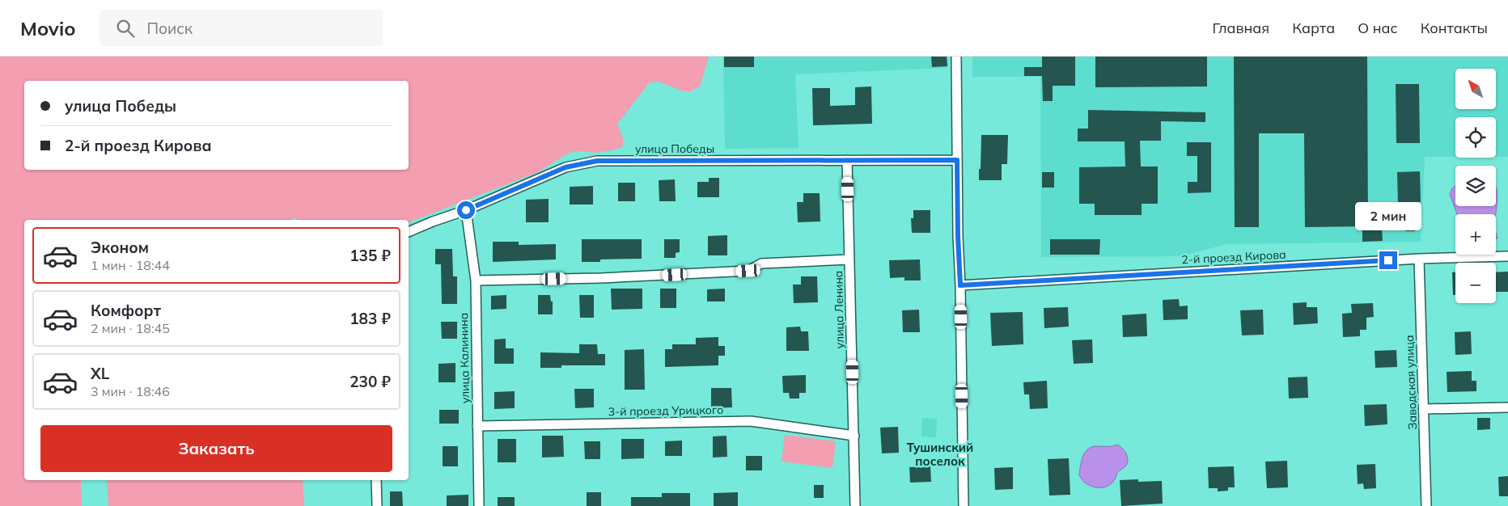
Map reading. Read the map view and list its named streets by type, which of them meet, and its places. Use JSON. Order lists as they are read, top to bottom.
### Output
{
  "streets": {
    "street": [
      "улица Победы",
      "2-й проезд Кирова",
      "улица Ленина",
      "улица Калинина",
      "Заводская улица",
      "3-й проезд Урицкого"
    ]
  },
  "crossings": [
    ["улица Победы", "улица Ленина"],
    ["улица Победы", "улица Калинина"],
    ["2-й проезд Кирова", "Заводская улица"],
    ["улица Ленина", "3-й проезд Урицкого"],
    ["улица Калинина", "3-й проезд Урицкого"]
  ],
  "districts": ["Тушинский поселок"],
  "north": "top left",
  "page": {
    "header": "Movio",
    "search": "Поиск",
    "nav": [
      "Главная",
      "Карта",
      "О нас",
      "Контакты"
    ],
    "map_buttons": ["+", "−"],
    "banner": ["улица Победы", "2-й проезд Кирова"],
    "bubble": "2 мин",
    "list": [
      {
        "name": "Эконом",
        "note": "1 мин · 18:44",
        "value": "135 ₽"
      },
      {
        "name": "Комфорт",
        "note": "2 мин · 18:45",
        "value": "183 ₽"
      },
      {
        "name": "XL",
        "note": "3 мин · 18:46",
        "value": "230 ₽"
      }
    ],
    "buttons": "Заказать"
  }
}
